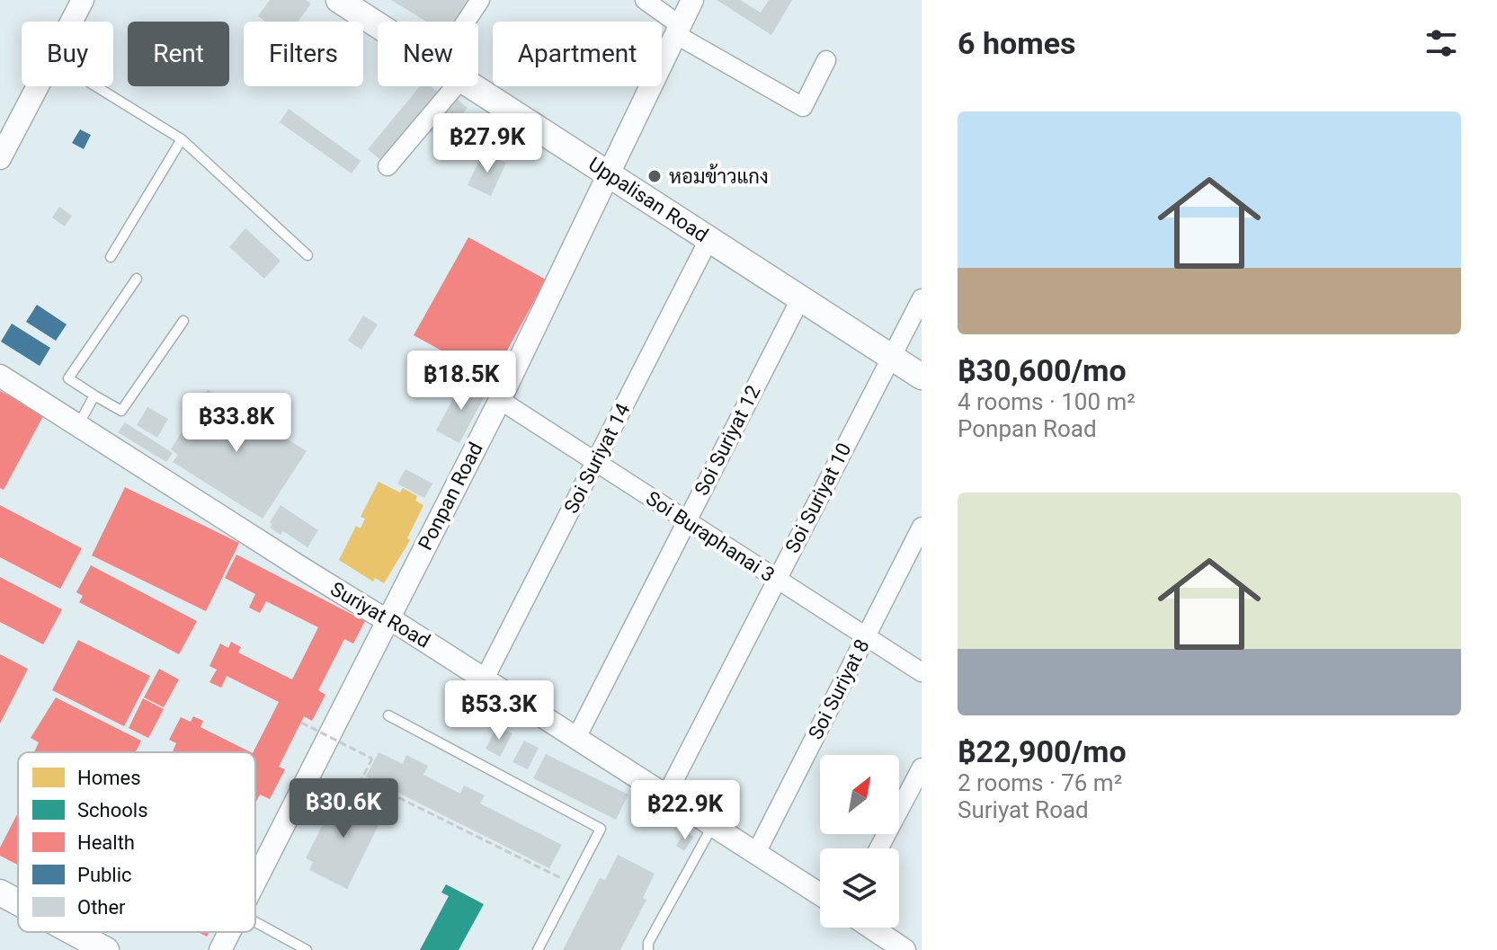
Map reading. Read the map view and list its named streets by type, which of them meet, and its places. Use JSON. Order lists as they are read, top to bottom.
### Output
{
  "streets": {
    "main road": ["Uppalisan Road"],
    "street": [
      "Soi Suriyat 12",
      "Soi Suriyat 14",
      "Ponpan Road",
      "Soi Suriyat 10",
      "Soi Buraphanai 3",
      "Suriyat Road",
      "Soi Suriyat 8"
    ]
  },
  "crossings": [
    ["Uppalisan Road", "Soi Suriyat 12"],
    ["Uppalisan Road", "Soi Suriyat 14"],
    ["Uppalisan Road", "Ponpan Road"],
    ["Uppalisan Road", "Soi Suriyat 10"],
    ["Soi Suriyat 12", "Soi Buraphanai 3"],
    ["Soi Suriyat 12", "Suriyat Road"],
    ["Soi Suriyat 14", "Soi Buraphanai 3"],
    ["Soi Suriyat 14", "Suriyat Road"],
    ["Ponpan Road", "Soi Buraphanai 3"],
    ["Ponpan Road", "Suriyat Road"],
    ["Soi Suriyat 10", "Soi Buraphanai 3"],
    ["Soi Suriyat 10", "Suriyat Road"],
    ["Soi Buraphanai 3", "Soi Suriyat 8"],
    ["Suriyat Road", "Soi Suriyat 8"]
  ],
  "places": ["หอมข้าวแกง"],
  "legend": [
    "Homes",
    "Schools",
    "Health",
    "Public",
    "Other"
  ],
  "north": "top right",
  "page": {
    "heading": "6 homes",
    "chip": [
      "Buy",
      "Rent",
      "Filters",
      "New",
      "Apartment"
    ],
    "list": [
      {
        "name": "฿30,600/mo",
        "note": "4 rooms · 100 m² · Ponpan Road"
      },
      {
        "name": "฿22,900/mo",
        "note": "2 rooms · 76 m² · Suriyat Road"
      }
    ],
    "price": [
      "฿27.9K",
      "฿18.5K",
      "฿33.8K",
      "฿53.3K",
      "฿30.6K",
      "฿22.9K"
    ]
  }
}
